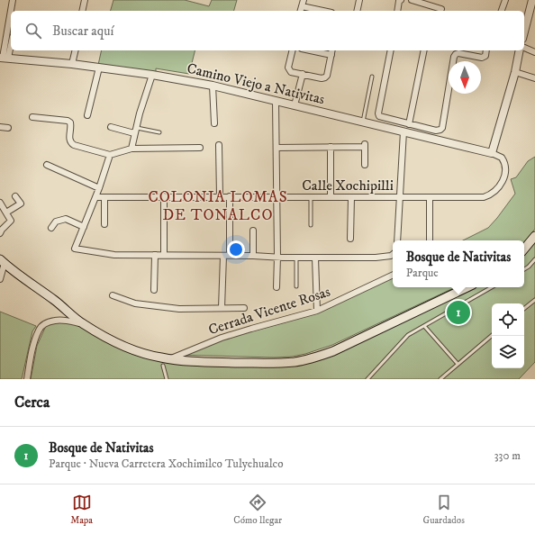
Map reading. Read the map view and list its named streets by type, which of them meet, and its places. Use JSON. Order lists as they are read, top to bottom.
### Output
{
  "streets": {
    "street": ["Camino Viejo a Nativitas", "Calle Xochipilli", "Cerrada Vicente Rosas"]
  },
  "crossings": [
    ["Camino Viejo a Nativitas", "Calle Xochipilli"]
  ],
  "districts": ["COLONIA LOMAS DE TONALCO"],
  "north": "bottom",
  "page": {
    "search": "Buscar aquí",
    "popup": ["Bosque de Nativitas", "Parque"],
    "pins": "1",
    "heading": "Cerca",
    "list": [
      {
        "mark": "1",
        "name": "Bosque de Nativitas",
        "note": "Parque · Nueva Carretera Xochimilco Tulyehualco",
        "value": "330 m"
      }
    ],
    "nav": ["Mapa", "Cómo llegar", "Guardados"]
  }
}
